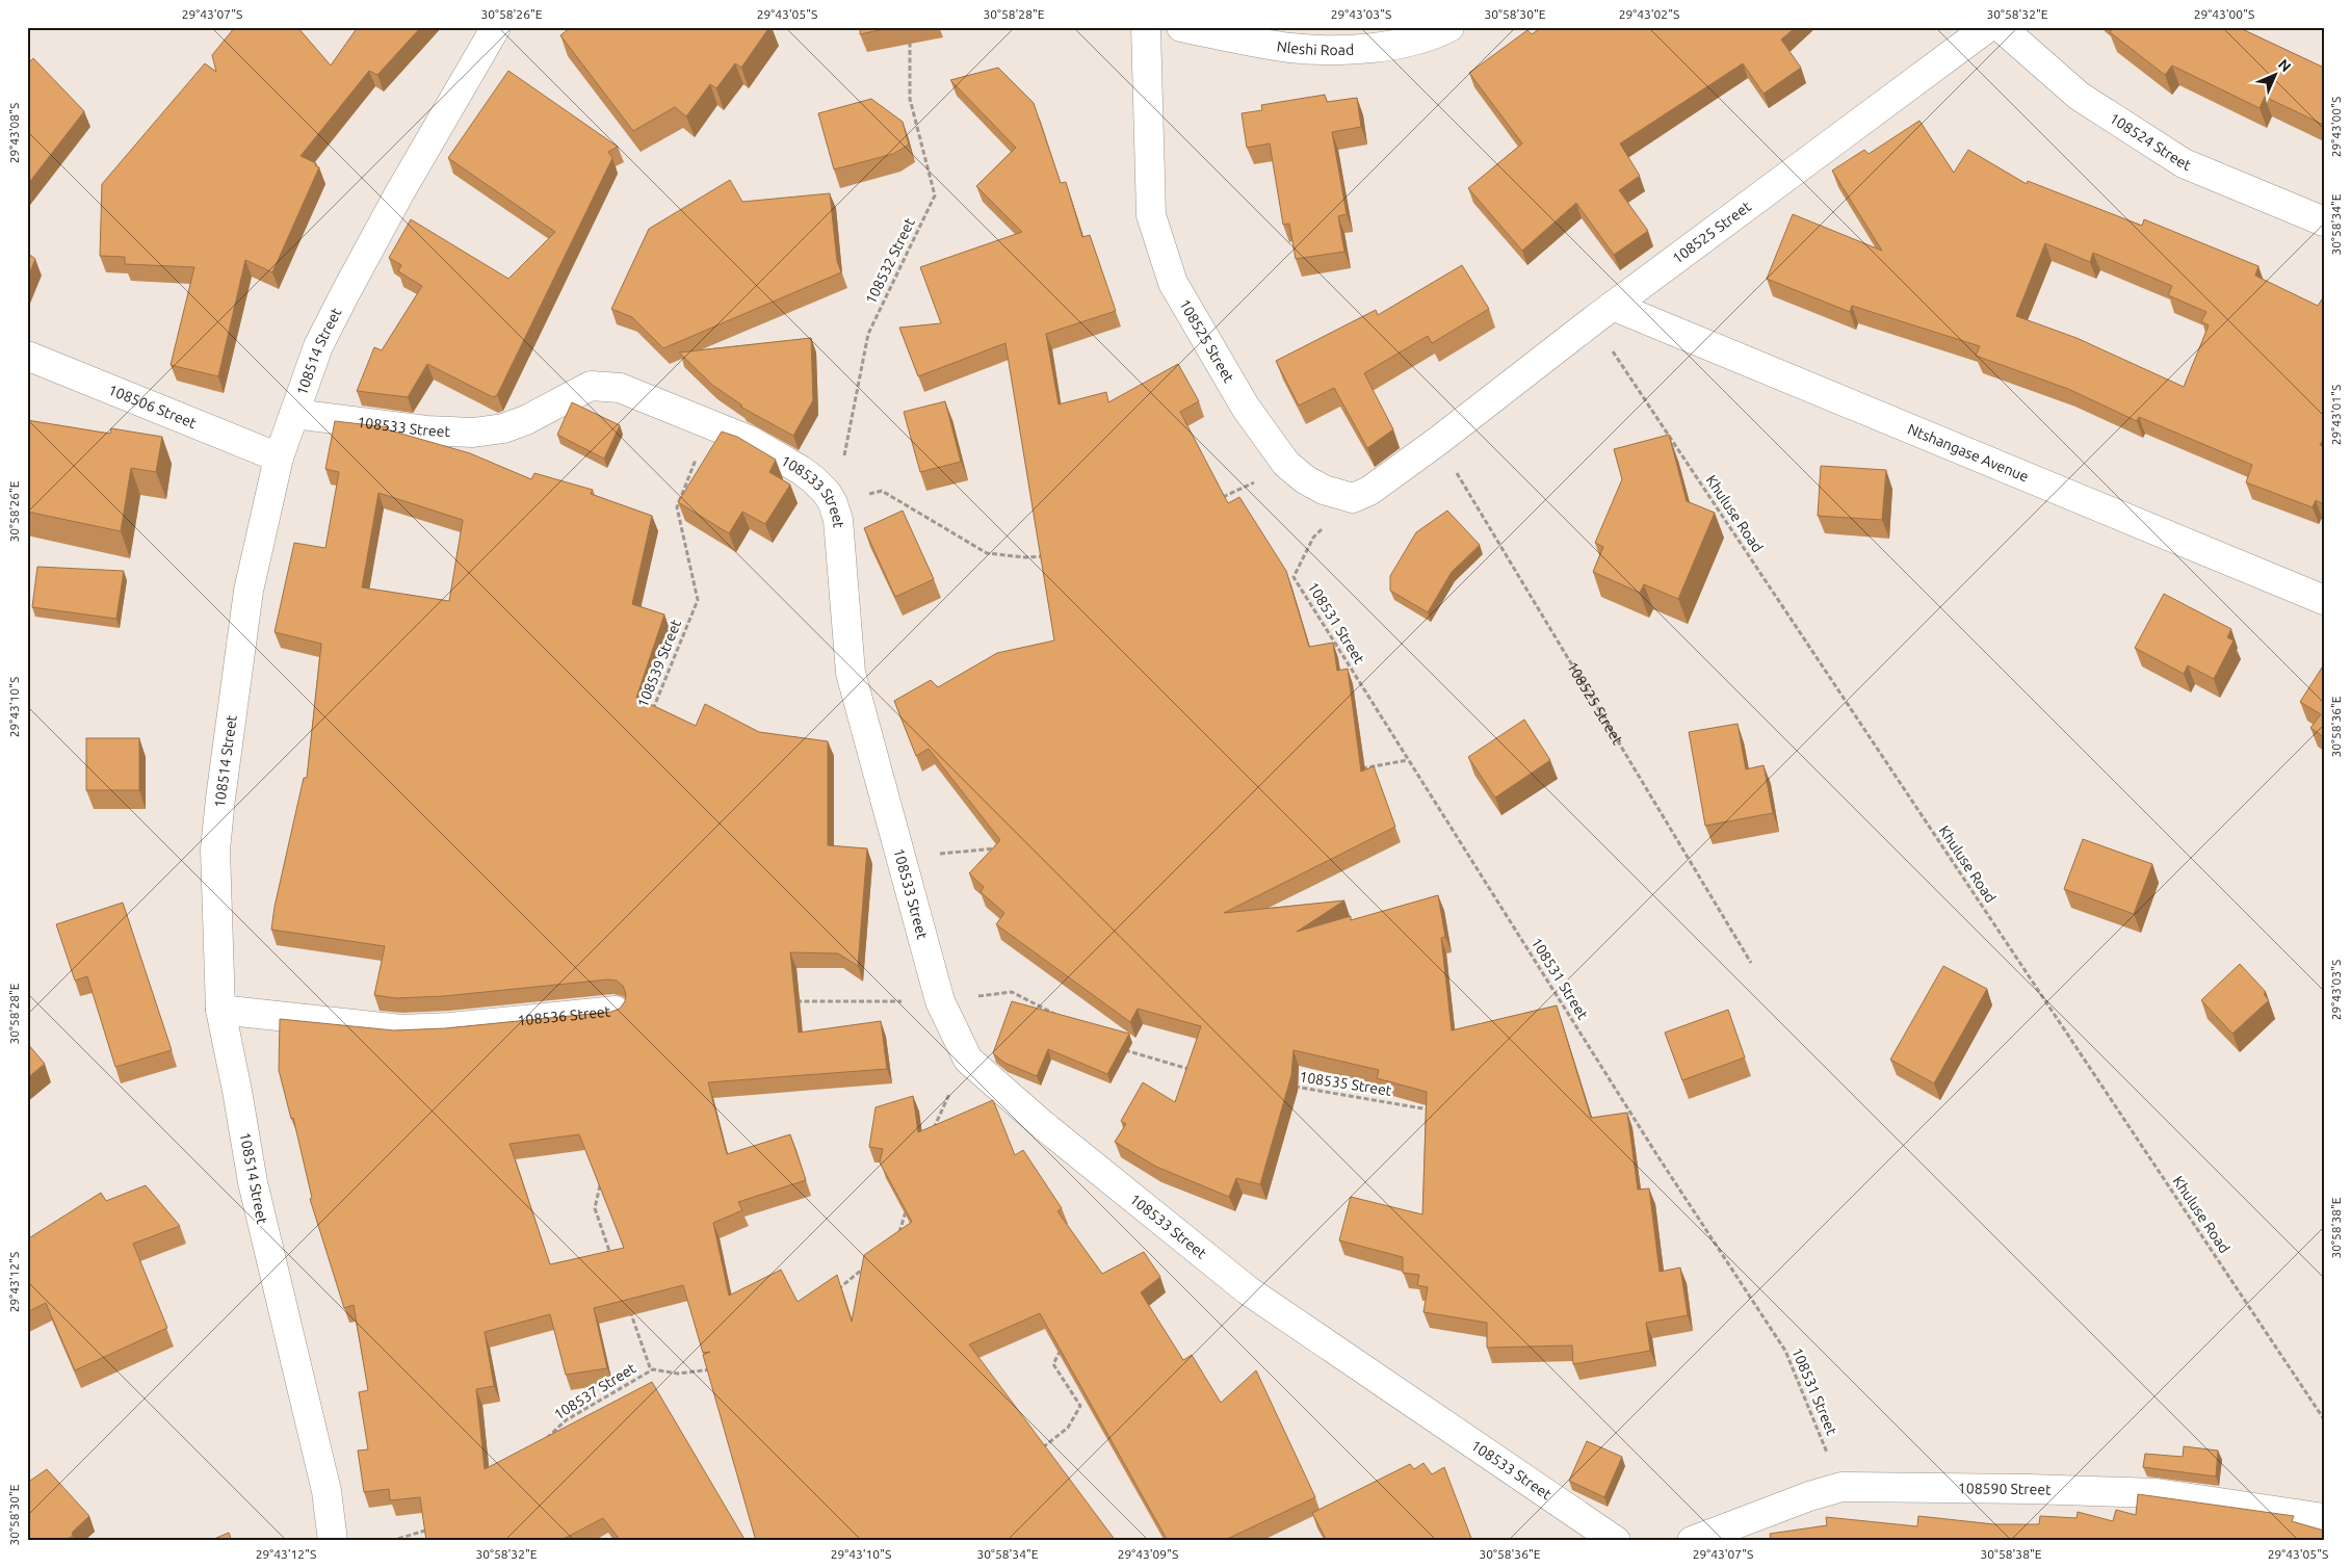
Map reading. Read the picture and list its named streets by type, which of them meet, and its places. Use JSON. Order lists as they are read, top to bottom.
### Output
{
  "streets": {
    "street": [
      "Nleshi Road",
      "108524 Street",
      "108525 Street",
      "108514 Street",
      "108506 Street",
      "108533 Street",
      "Ntshangase Avenue",
      "108536 Street",
      "108590 Street"
    ],
    "path": [
      "108532 Street",
      "Khuluse Road",
      "108531 Street",
      "108539 Street",
      "108535 Street",
      "108537 Street"
    ]
  },
  "crossings": [
    ["108525 Street", "Ntshangase Avenue"],
    ["108525 Street", "Khuluse Road"],
    ["108525 Street", "108531 Street"],
    ["108532 Street", "108533 Street"],
    ["108514 Street", "108506 Street"],
    ["108514 Street", "108533 Street"],
    ["108514 Street", "108536 Street"],
    ["108533 Street", "108539 Street"],
    ["Ntshangase Avenue", "Khuluse Road"],
    ["108531 Street", "108590 Street"]
  ],
  "north": "top right",
  "coordinates": [
    "29°43'07\"S",
    "30°58'26\"E",
    "29°43'05\"S",
    "30°58'28\"E",
    "29°43'03\"S",
    "30°58'30\"E",
    "29°43'02\"S",
    "30°58'32\"E",
    "29°43'00\"S",
    "29°43'08\"S",
    "30°58'34\"E",
    "29°43'01\"S",
    "29°43'10\"S",
    "30°58'36\"E",
    "30°58'38\"E",
    "29°43'12\"S",
    "29°43'09\"S"
  ]
}
